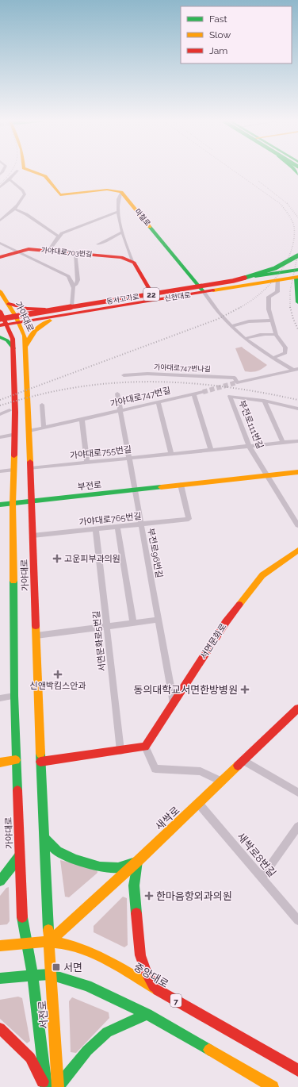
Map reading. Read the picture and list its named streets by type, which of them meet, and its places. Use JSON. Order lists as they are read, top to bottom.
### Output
{
  "streets": {
    "main road": [
      "마철로",
      "가야대로703번길",
      "22",
      "신천대로",
      "동서고가로",
      "가야대로",
      "부전로",
      "서면문화로",
      "새싹로",
      "중앙대로",
      "7",
      "서전로"
    ],
    "street": [
      "가야대로747번나길",
      "가야대로747번길",
      "부전로111번길",
      "가야대로755번길",
      "가야대로765번길",
      "부전로96번길",
      "서면문화로5번길",
      "새싹로8번길"
    ]
  },
  "crossings": [
    ["마철로", "신천대로"],
    ["신천대로", "동서고가로"],
    ["신천대로", "가야대로"],
    ["동서고가로", "가야대로"],
    ["가야대로", "가야대로747번길"],
    ["가야대로", "가야대로755번길"],
    ["가야대로", "부전로"],
    ["가야대로", "가야대로765번길"],
    ["가야대로", "새싹로"],
    ["가야대로", "중앙대로"],
    ["가야대로", "서전로"],
    ["가야대로747번길", "부전로96번길"],
    ["부전로111번길", "가야대로755번길"],
    ["부전로111번길", "부전로"],
    ["가야대로755번길", "부전로96번길"],
    ["부전로", "가야대로765번길"],
    ["부전로", "부전로96번길"],
    ["가야대로765번길", "부전로96번길"],
    ["가야대로765번길", "서면문화로5번길"],
    ["부전로96번길", "서면문화로"],
    ["새싹로", "새싹로8번길"],
    ["새싹로", "중앙대로"],
    ["새싹로", "서전로"],
    ["중앙대로", "서전로"]
  ],
  "places": {
    "health": [
      "고운피부과의원",
      "신앤박킴스안과",
      "동의대학교서면한방병원",
      "한마음항외과의원"
    ],
    "transit": ["서면"]
  },
  "legend": ["Fast", "Slow", "Jam"]
}
